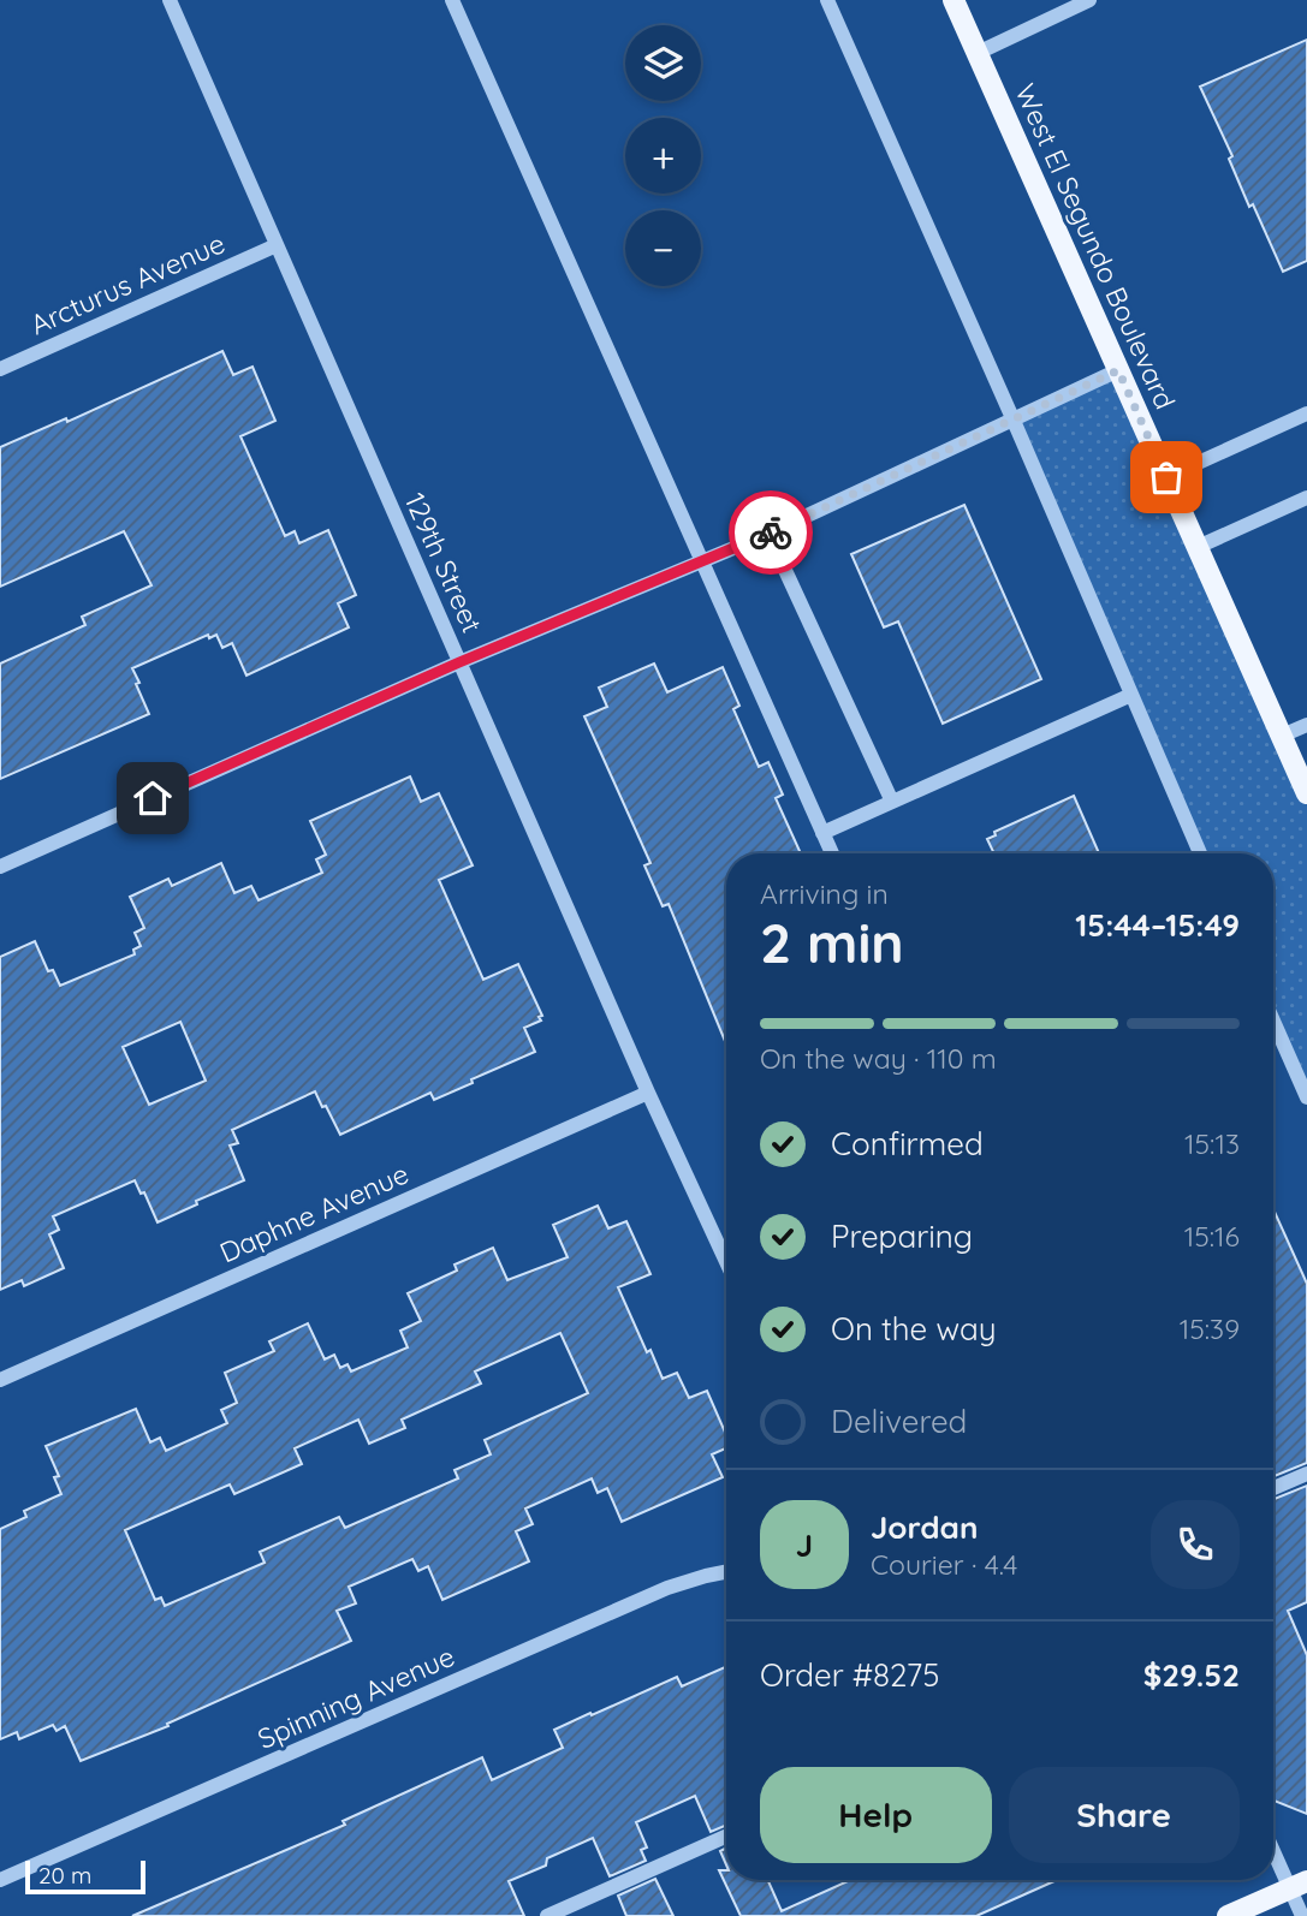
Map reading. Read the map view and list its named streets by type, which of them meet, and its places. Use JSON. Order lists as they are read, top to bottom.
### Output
{
  "streets": {
    "main road": ["West El Segundo Boulevard"],
    "street": [
      "Arcturus Avenue",
      "129th Street",
      "Daphne Avenue",
      "Spinning Avenue"
    ]
  },
  "crossings": [
    ["Arcturus Avenue", "129th Street"],
    ["129th Street", "Daphne Avenue"]
  ],
  "scale_bar": "20 m",
  "page": {
    "map_buttons": ["+", "−"],
    "heading": ["2 min", "Arriving in", "15:44–15:49"],
    "panel": [
      "Jordan",
      "Courier · 4.4",
      "Order #8275",
      "$29.52"
    ],
    "bar": "On the way · 110 m",
    "list": [
      ["Confirmed", "15:13"],
      ["Preparing", "15:16"],
      ["On the way", "15:39"],
      "Delivered"
    ],
    "round": "J",
    "buttons": ["Help", "Share"],
    "scale": "20 m"
  }
}
